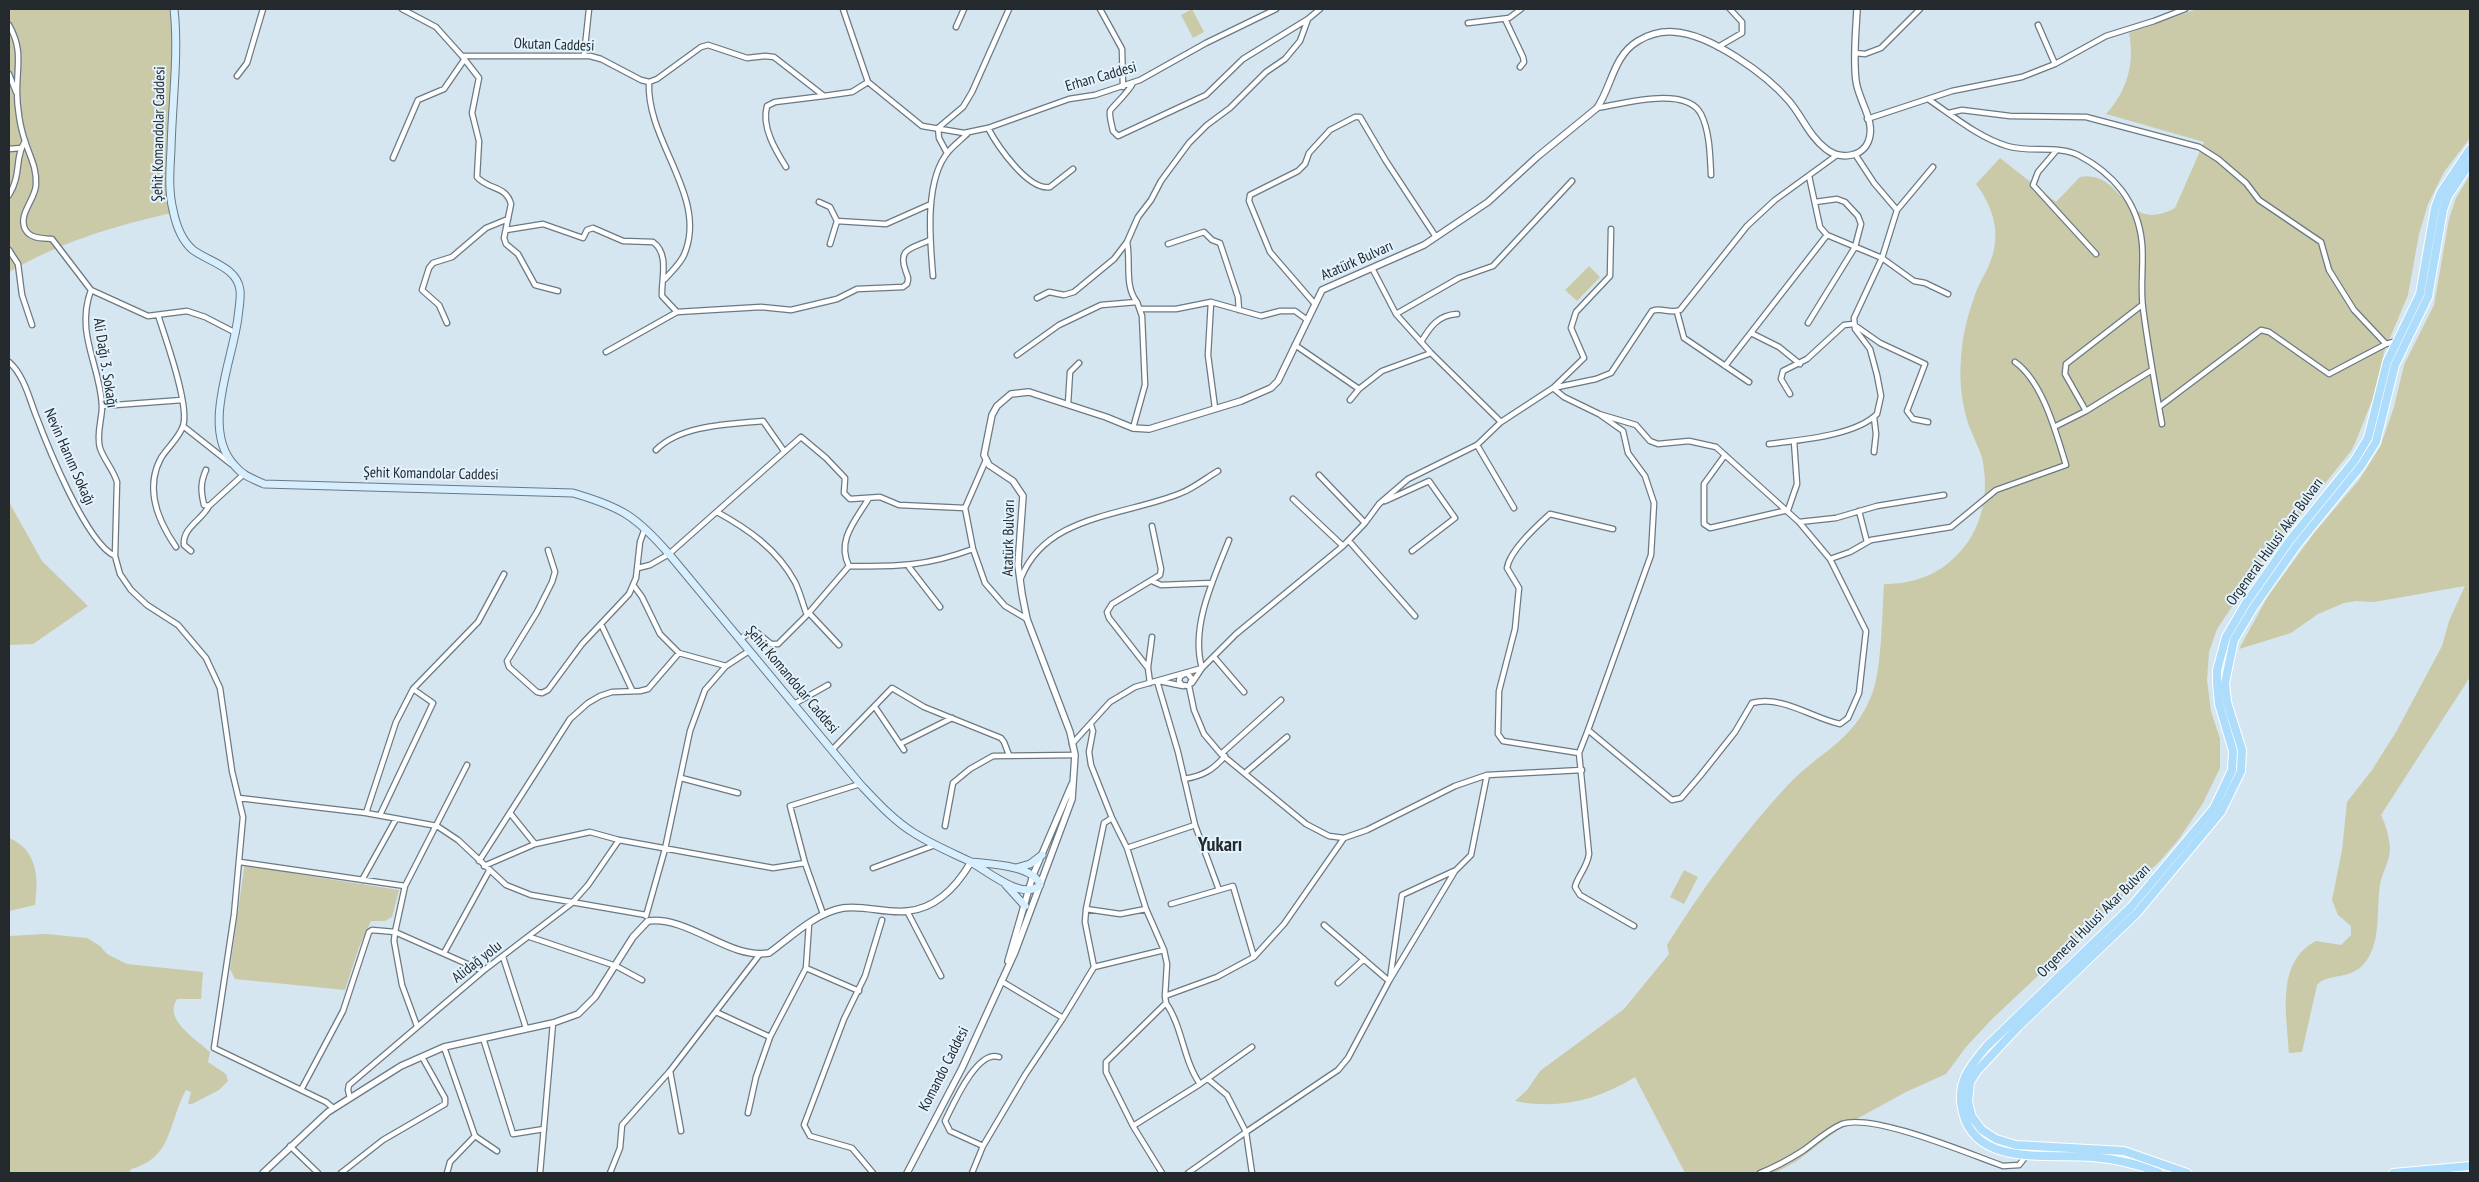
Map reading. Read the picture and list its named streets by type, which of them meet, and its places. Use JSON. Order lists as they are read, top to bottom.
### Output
{
  "streets": {
    "main road": ["Şehit Komandolar Caddesi", "Orgeneral Hulusi Akar Bulvarı"],
    "street": [
      "Okutan Caddesi",
      "Erhan Caddesi",
      "Atatürk Bulvarı",
      "Ali Dağı 3. Sokağı",
      "Nevin Hanım Sokağı",
      "Alidağ yolu",
      "Komando Caddesi"
    ]
  },
  "crossings": [
    ["Ali Dağı 3. Sokağı", "Nevin Hanım Sokağı"]
  ],
  "districts": ["Yukarı"]
}
